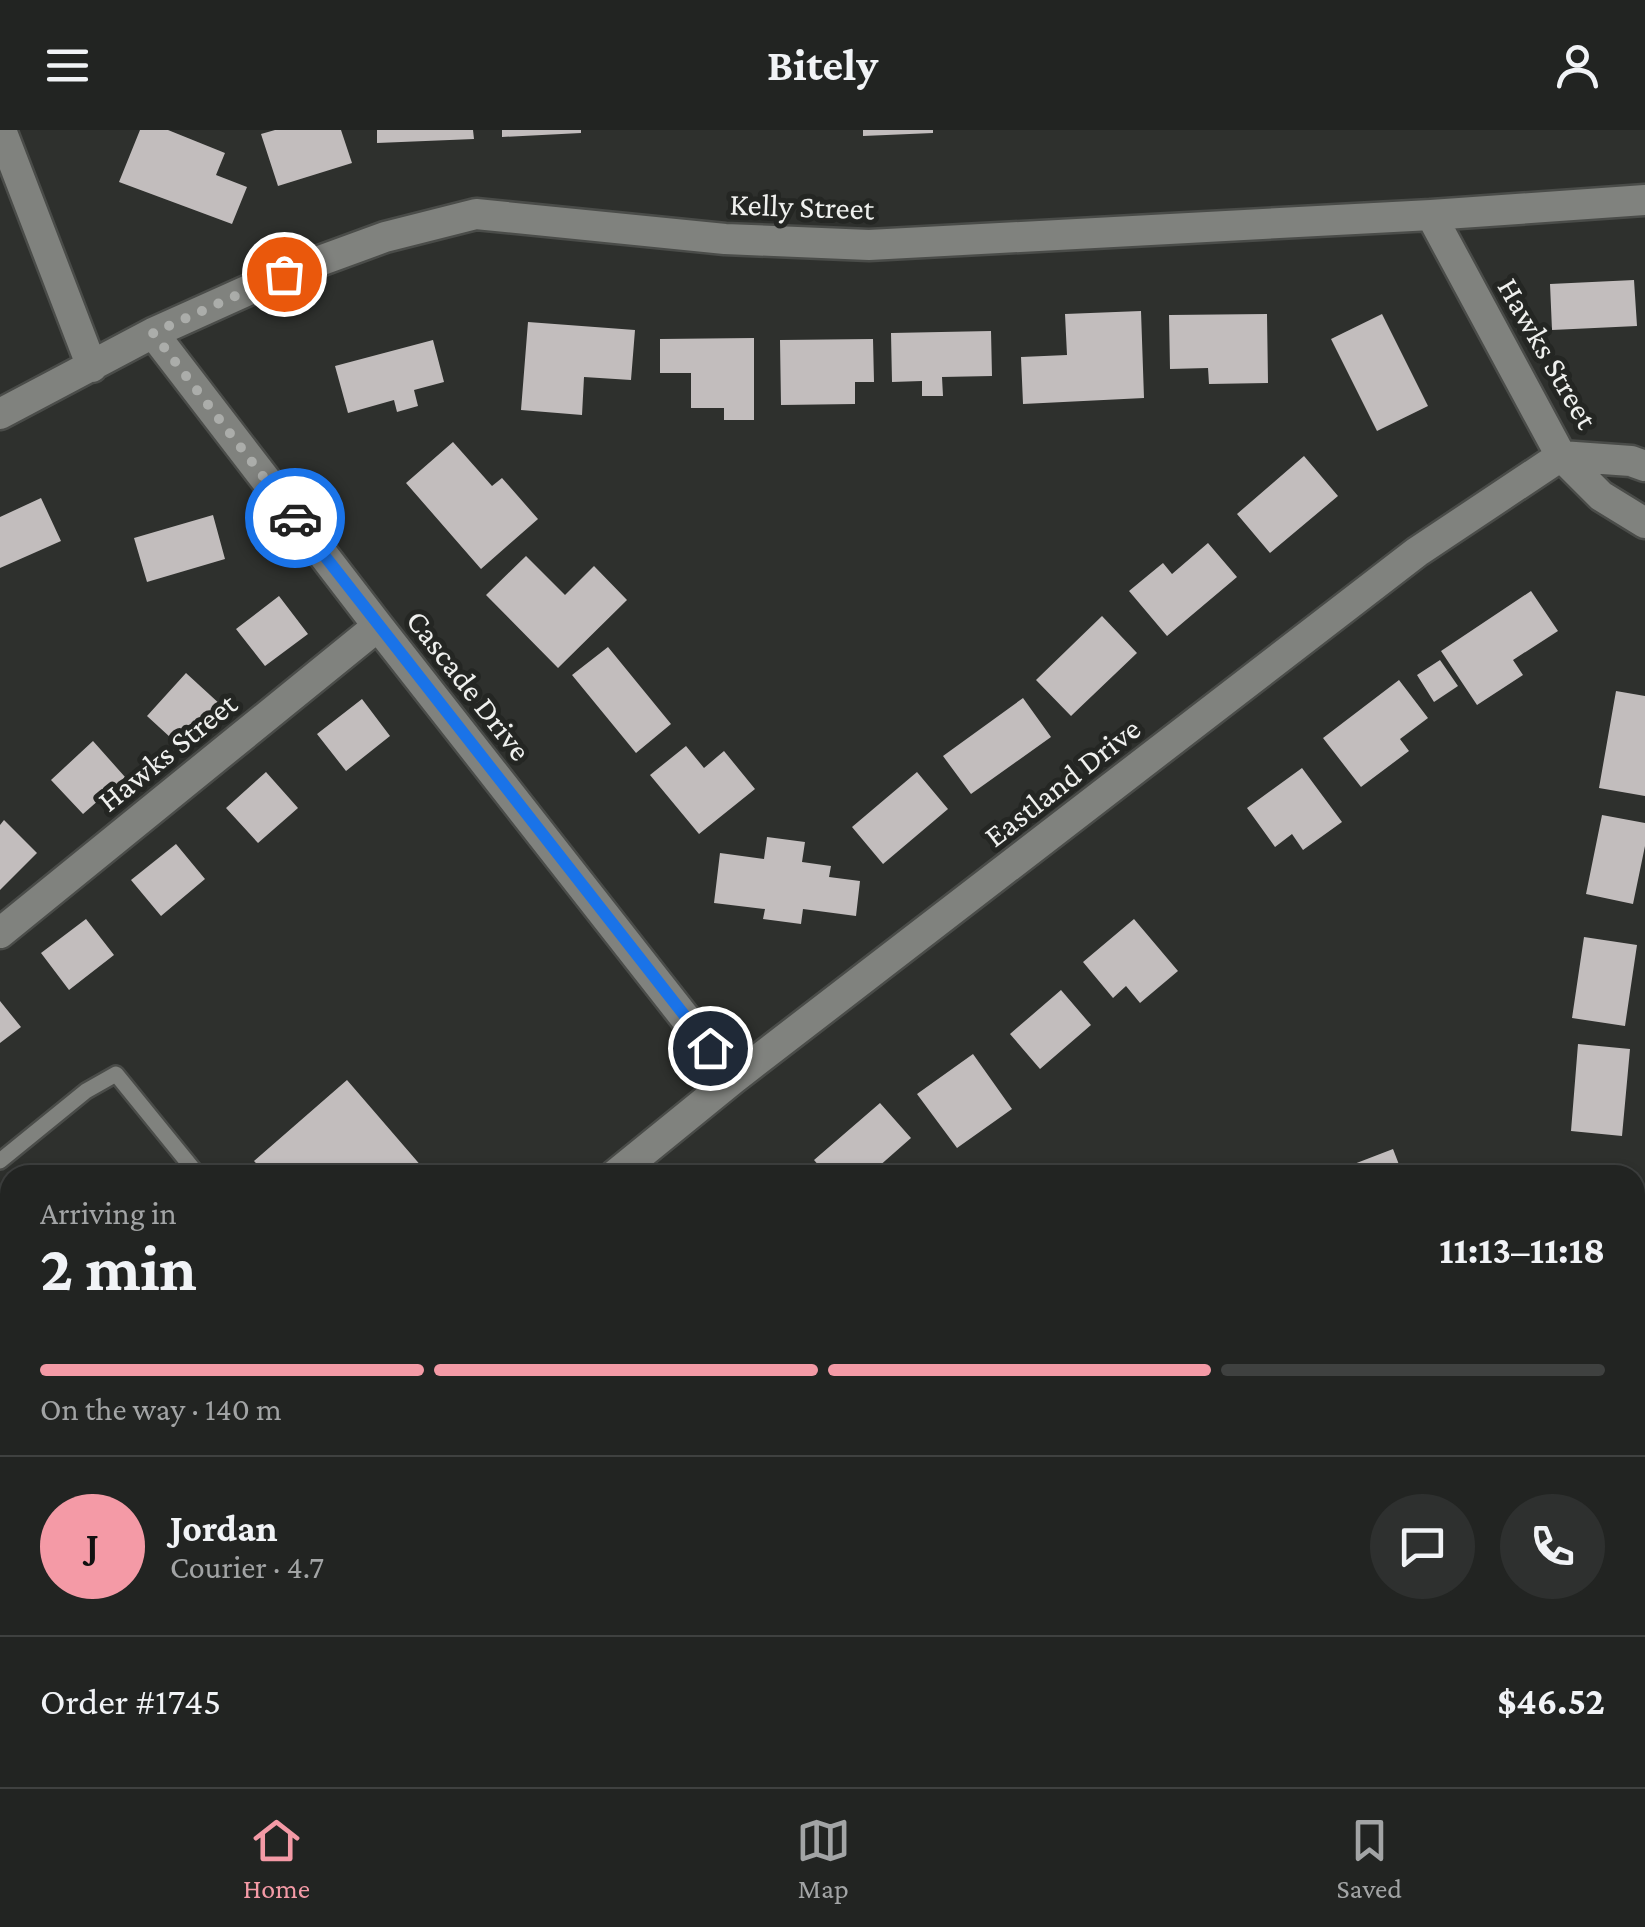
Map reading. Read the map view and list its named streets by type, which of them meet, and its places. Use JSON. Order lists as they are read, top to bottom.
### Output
{
  "streets": {
    "street": [
      "Kelly Street",
      "Hawks Street",
      "Cascade Drive",
      "Eastland Drive"
    ]
  },
  "crossings": [
    ["Kelly Street", "Hawks Street"],
    ["Kelly Street", "Cascade Drive"],
    ["Hawks Street", "Cascade Drive"],
    ["Hawks Street", "Eastland Drive"],
    ["Cascade Drive", "Eastland Drive"]
  ],
  "page": {
    "header": "Bitely",
    "heading": ["2 min", "Arriving in", "11:13–11:18"],
    "panel": [
      "Jordan",
      "Courier · 4.7",
      "Order #1745",
      "$46.52"
    ],
    "bar": "On the way · 140 m",
    "round": "J",
    "tabs": ["Home", "Map", "Saved"]
  }
}
